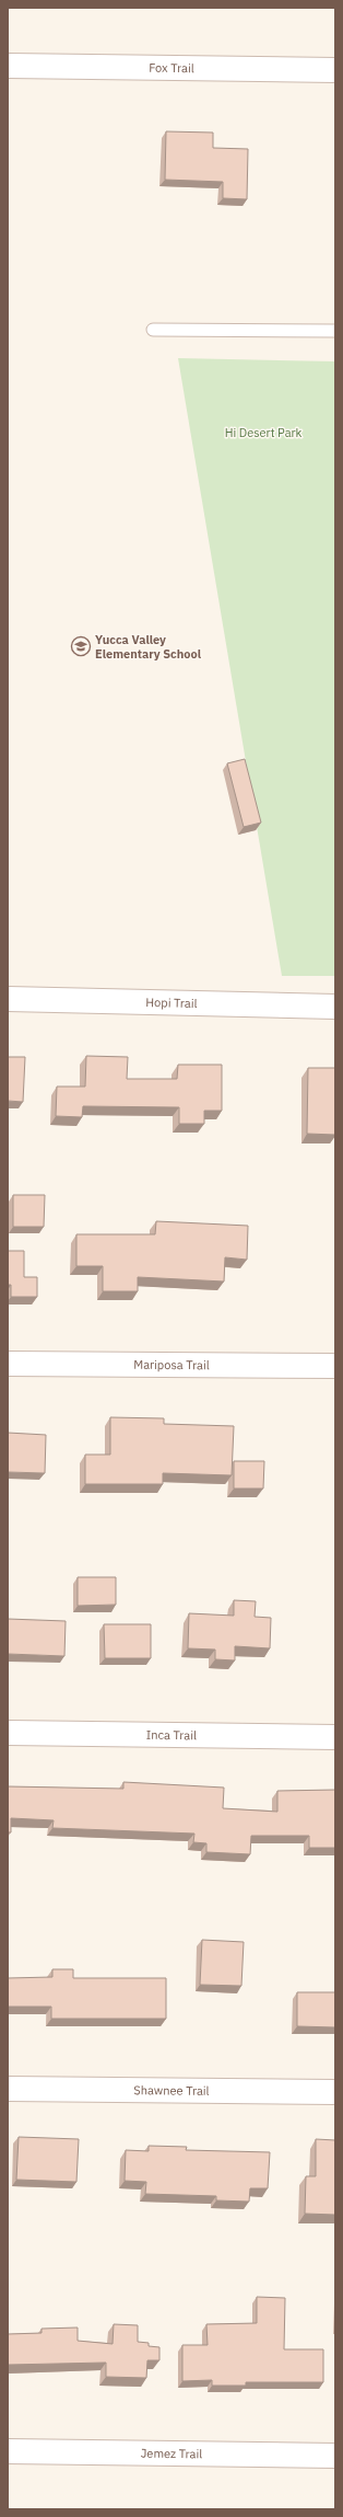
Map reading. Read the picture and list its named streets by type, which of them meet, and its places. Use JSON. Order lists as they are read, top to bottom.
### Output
{
  "streets": {
    "street": [
      "Fox Trail",
      "Hopi Trail",
      "Mariposa Trail",
      "Inca Trail",
      "Shawnee Trail",
      "Jemez Trail"
    ]
  },
  "parks": ["Hi Desert Park"],
  "places": {
    "school or university": ["Yucca Valley Elementary School"]
  }
}
